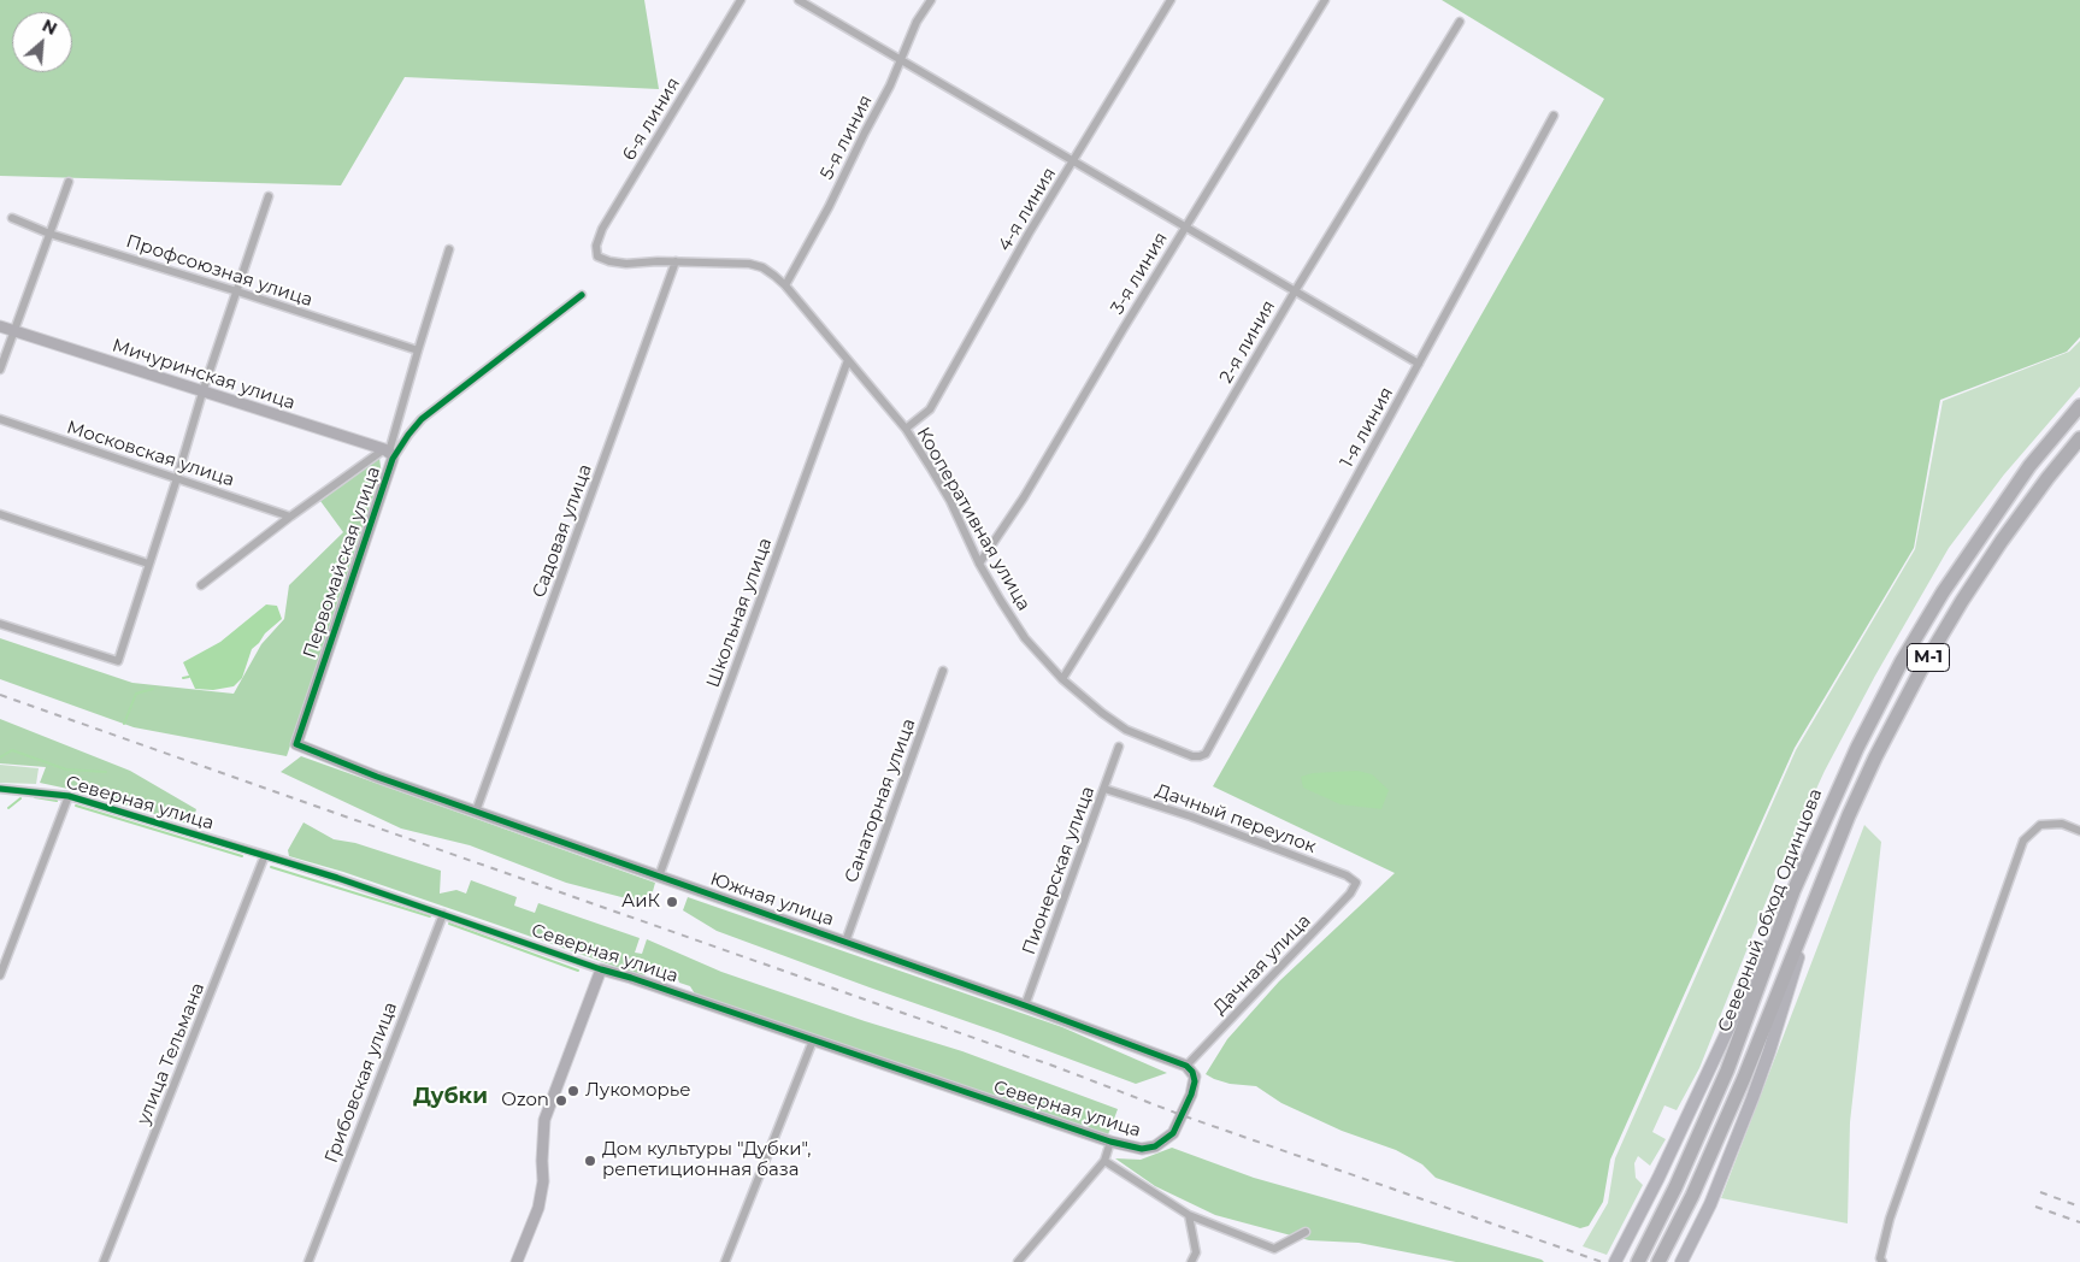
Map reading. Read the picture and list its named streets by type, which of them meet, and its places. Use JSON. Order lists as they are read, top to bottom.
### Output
{
  "streets": {
    "highway": ["М-1", "Северный обход Одинцова"],
    "street": [
      "6-я линия",
      "5-я линия",
      "4-я линия",
      "Профсоюзная улица",
      "3-я линия",
      "2-я линия",
      "Мичуринская улица",
      "1-я линия",
      "Московская улица",
      "Кооперативная улица",
      "Садовая улица",
      "Первомайская улица",
      "Школьная улица",
      "Санаторная улица",
      "Северная улица",
      "Дачный переулок",
      "Пионерская улица",
      "Южная улица",
      "Дачная улица",
      "улица Тельмана",
      "Грибовская улица"
    ]
  },
  "crossings": [
    ["6-я линия", "Кооперативная улица"],
    ["5-я линия", "Кооперативная улица"],
    ["4-я линия", "Кооперативная улица"],
    ["3-я линия", "Кооперативная улица"],
    ["2-я линия", "Кооперативная улица"],
    ["Мичуринская улица", "Первомайская улица"],
    ["1-я линия", "Кооперативная улица"],
    ["Кооперативная улица", "Садовая улица"],
    ["Кооперативная улица", "Школьная улица"],
    ["Садовая улица", "Южная улица"],
    ["Первомайская улица", "Южная улица"],
    ["Школьная улица", "Южная улица"],
    ["Санаторная улица", "Южная улица"],
    ["Северная улица", "Южная улица"],
    ["Северная улица", "Дачная улица"],
    ["Северная улица", "улица Тельмана"],
    ["Северная улица", "Грибовская улица"],
    ["Дачный переулок", "Пионерская улица"],
    ["Дачный переулок", "Дачная улица"],
    ["Пионерская улица", "Южная улица"],
    ["Южная улица", "Дачная улица"]
  ],
  "districts": ["Дубки"],
  "places": [
    "АиК",
    "Лукоморье",
    "Ozon",
    "Дом культуры \"Дубки\", репетиционная база"
  ],
  "north": "top right"
}
